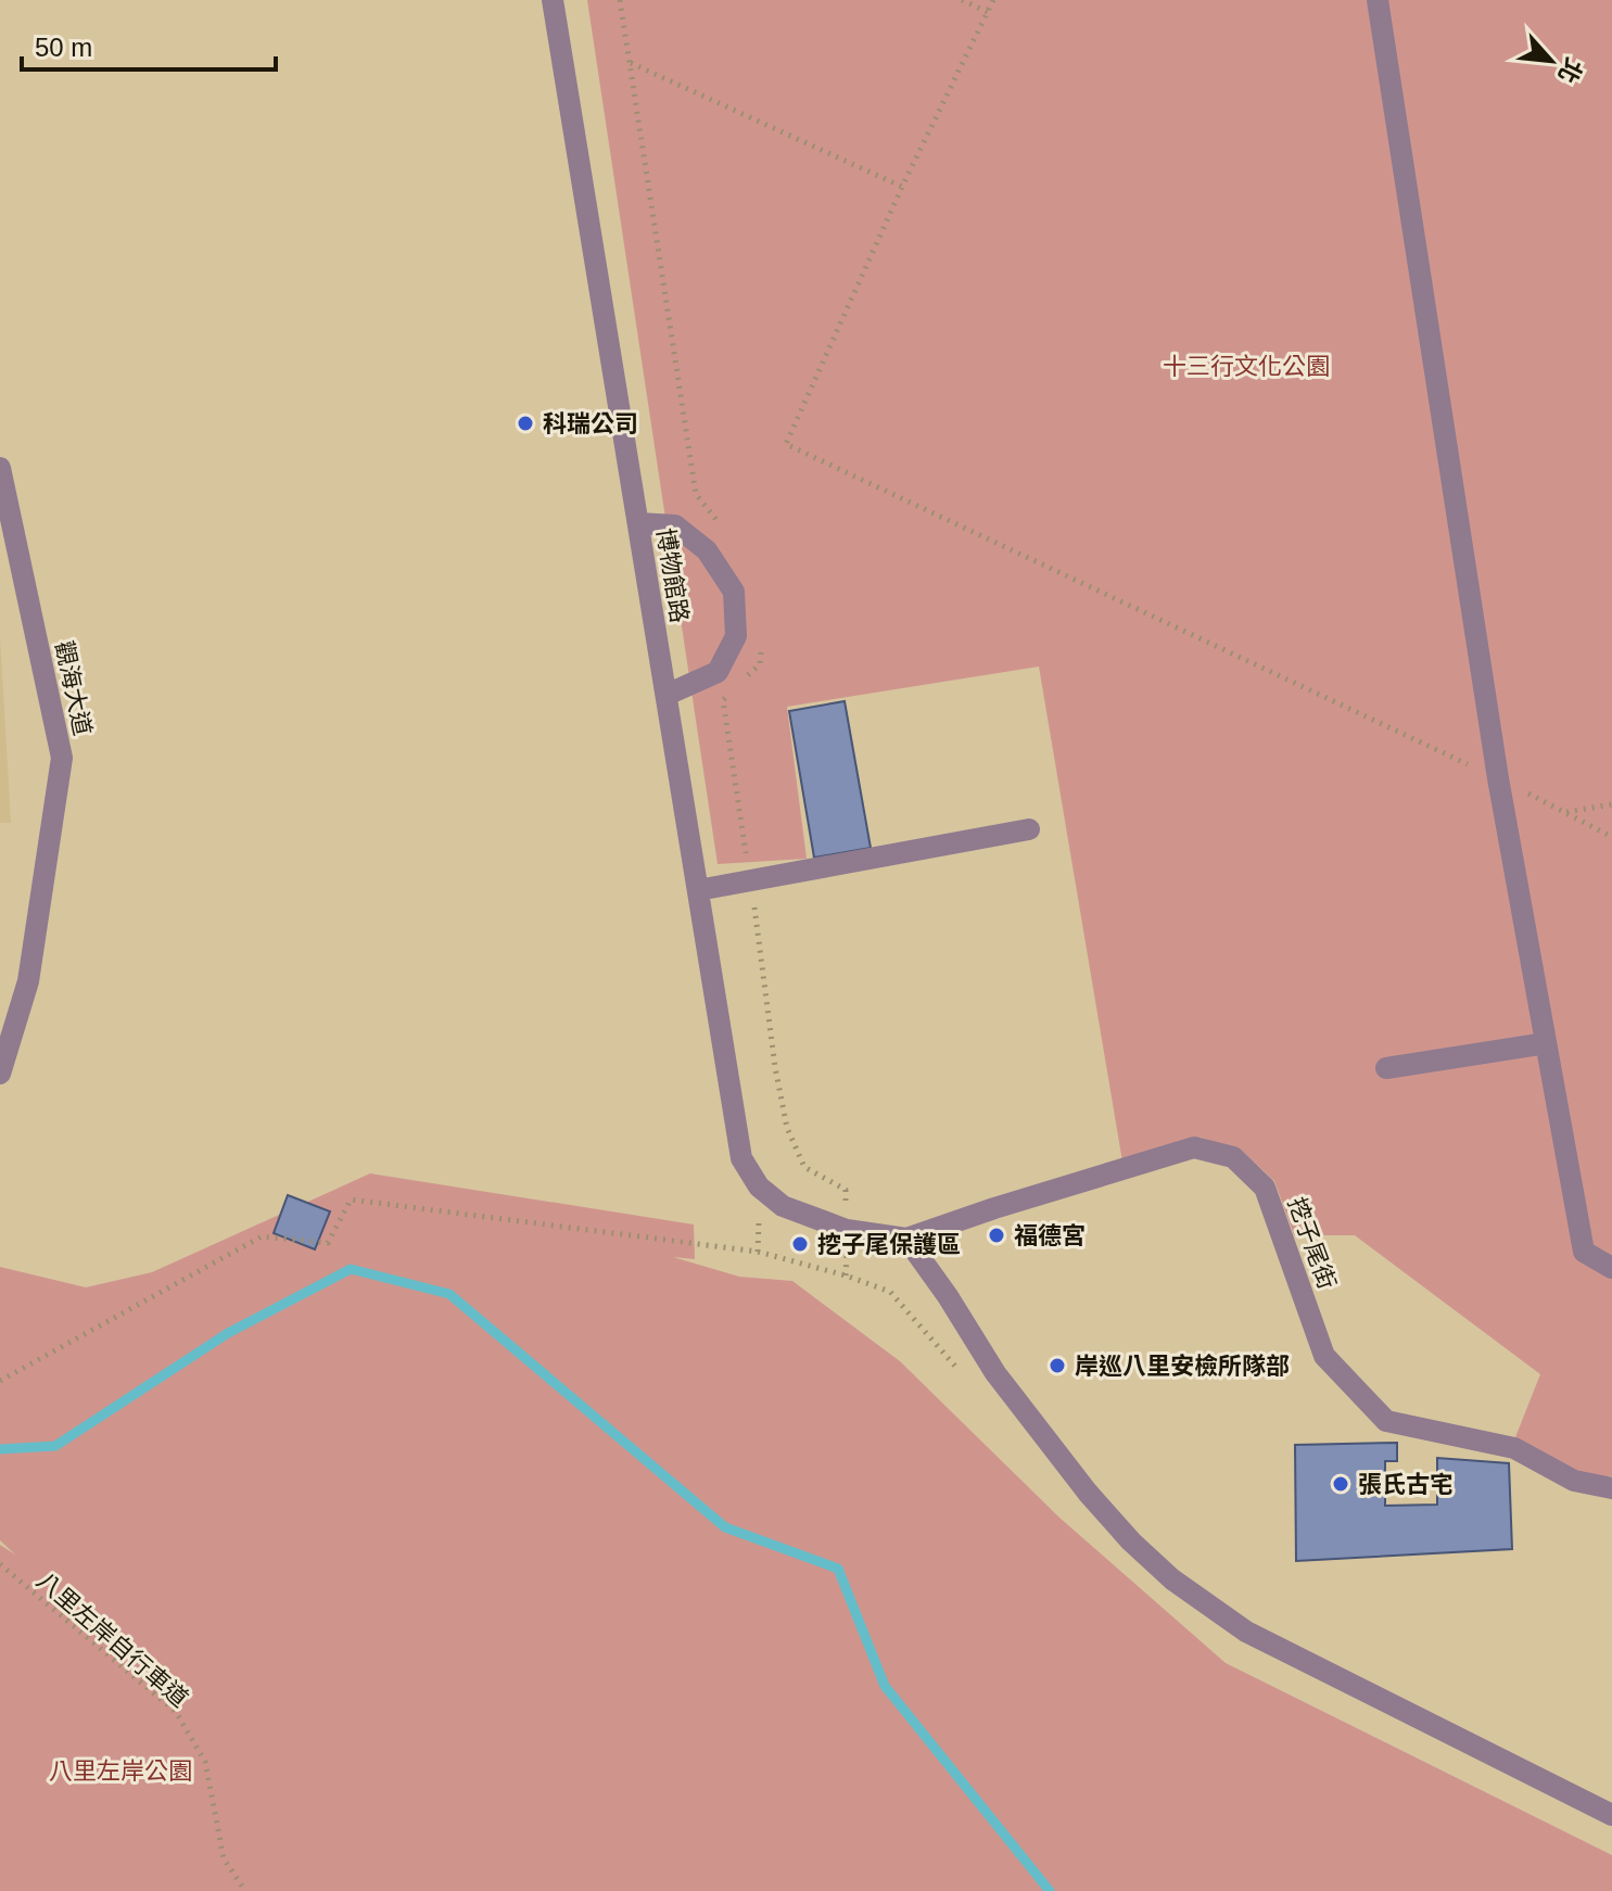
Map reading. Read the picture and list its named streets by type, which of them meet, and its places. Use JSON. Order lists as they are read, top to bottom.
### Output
{
  "streets": {
    "street": ["博物館路", "觀海大道", "挖子尾街"],
    "path": ["八里左岸自行車道"]
  },
  "crossings": [
    ["博物館路", "挖子尾街"]
  ],
  "parks": ["十三行文化公園", "八里左岸公園"],
  "places": [
    "科瑞公司",
    "福德宮",
    "挖子尾保護區",
    "岸巡八里安檢所隊部",
    "張氏古宅"
  ],
  "scale_bar": "50 m",
  "north": "bottom right"
}
